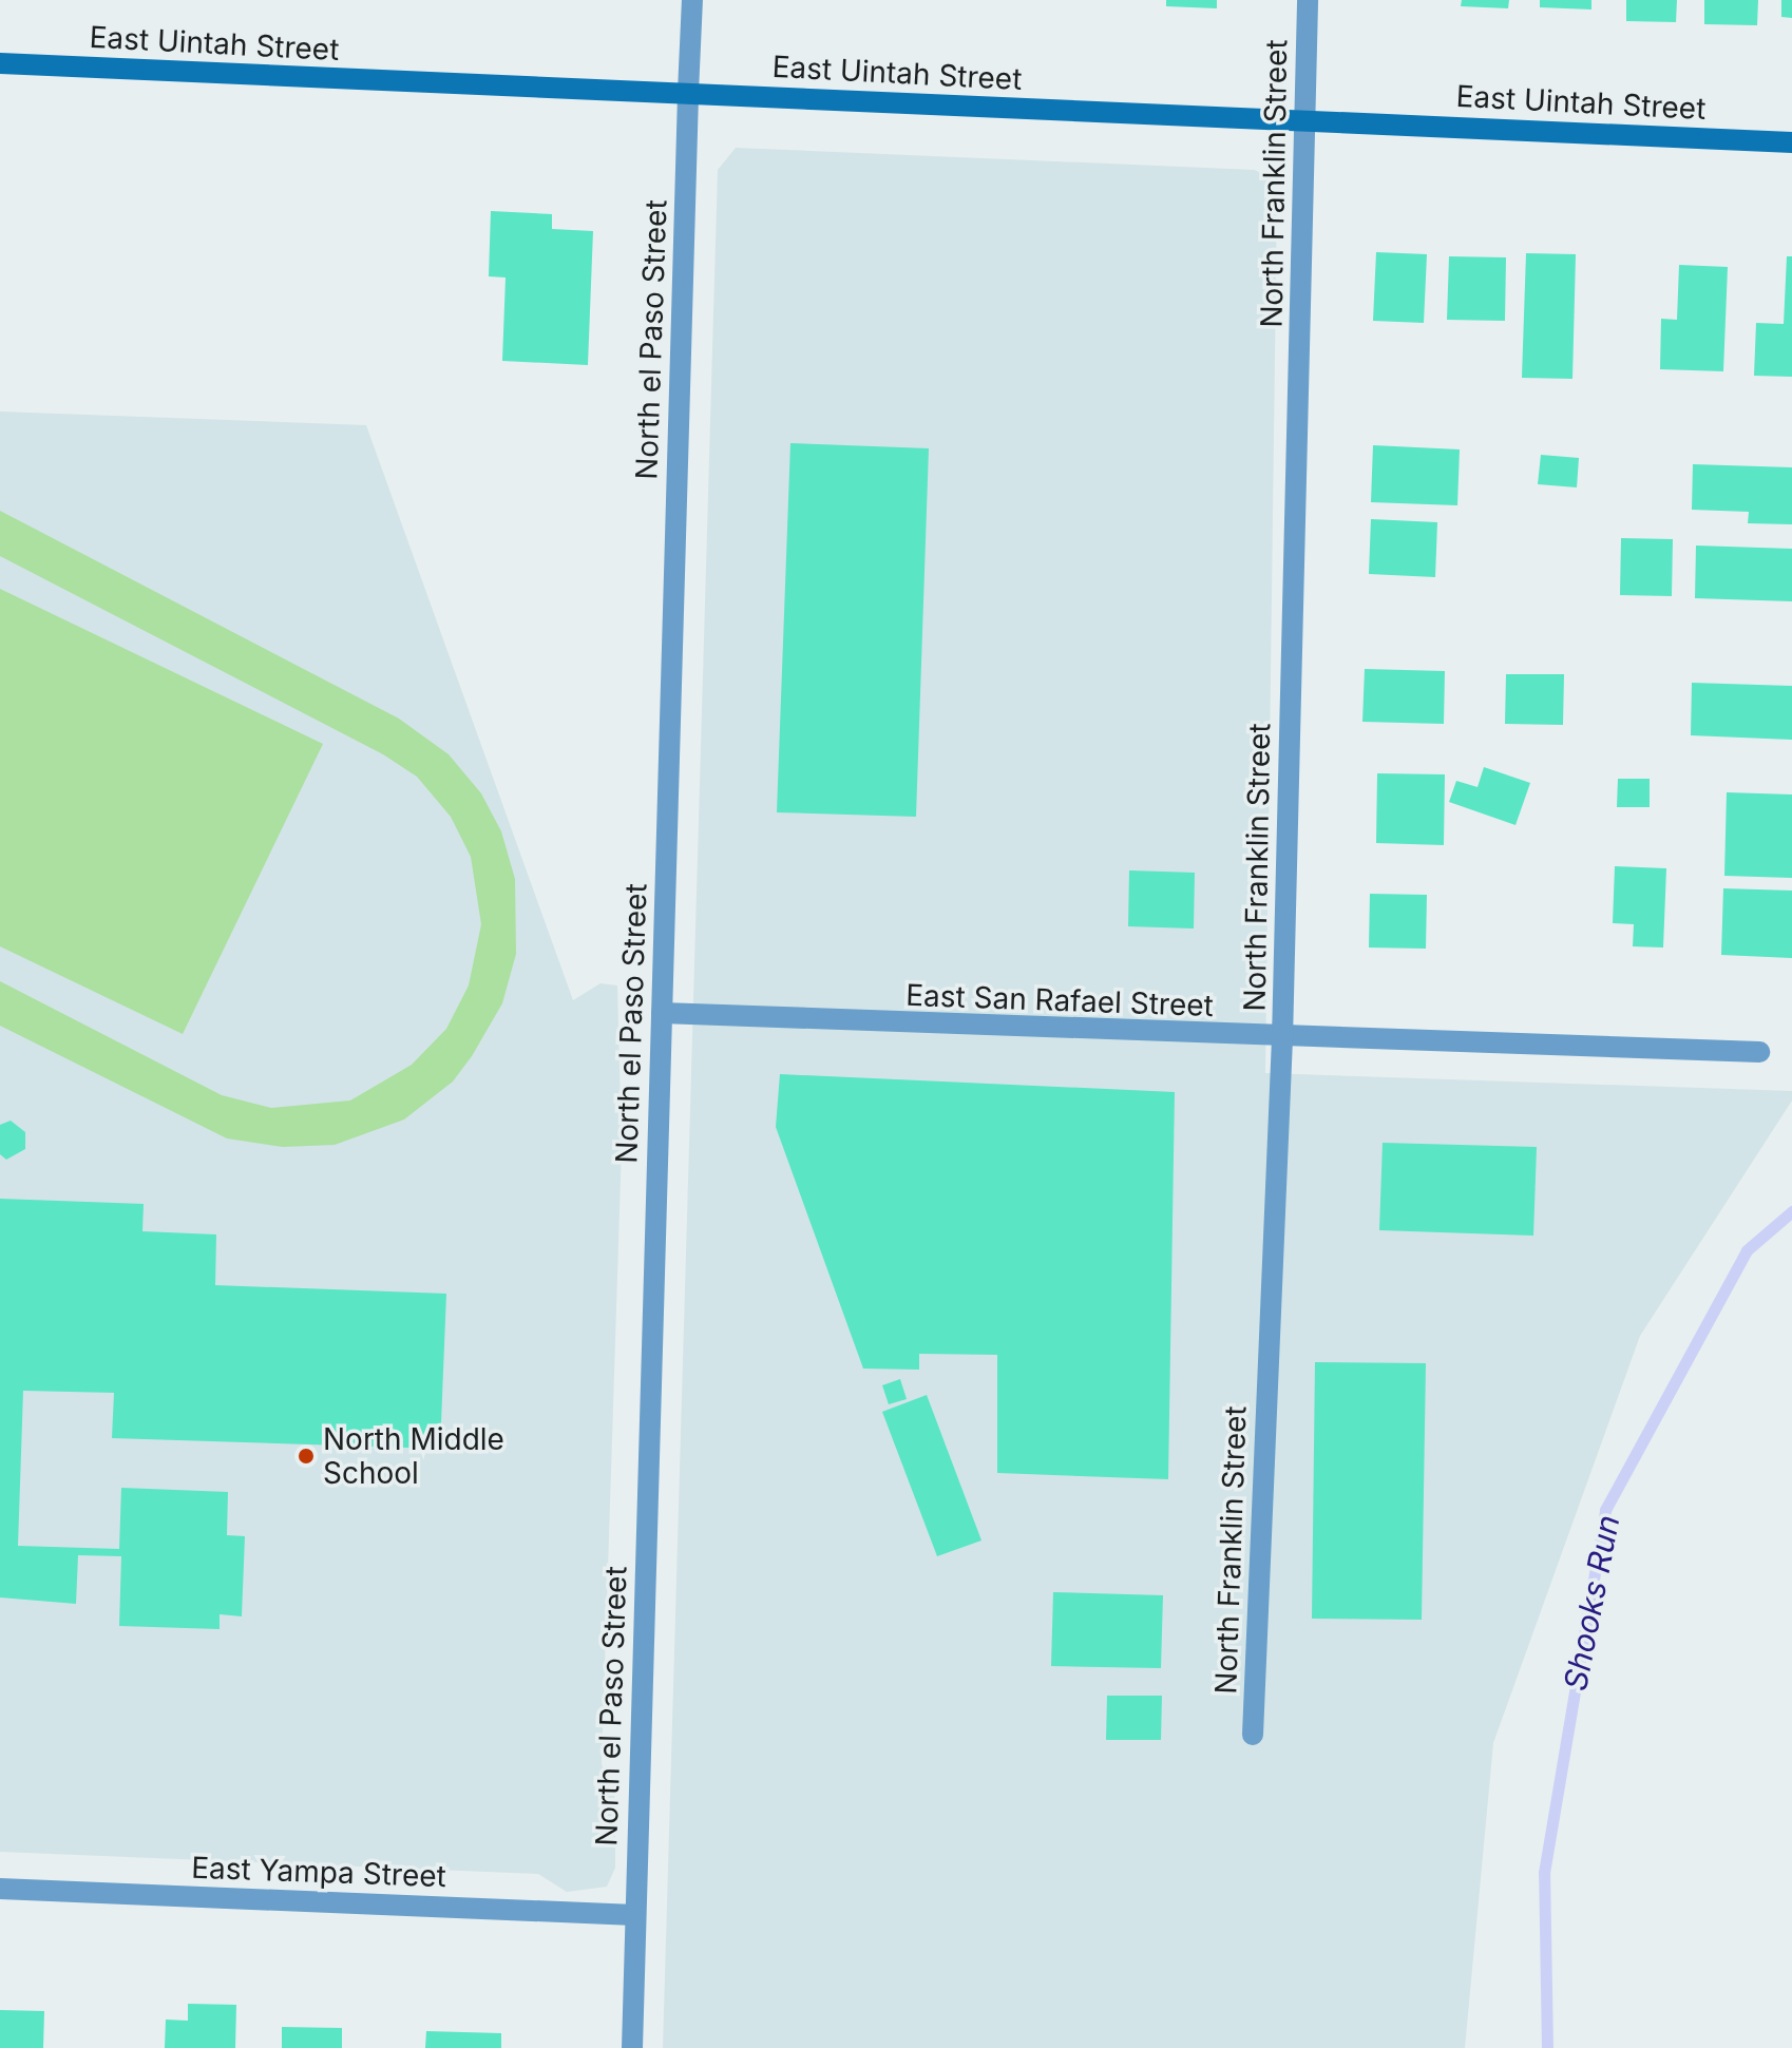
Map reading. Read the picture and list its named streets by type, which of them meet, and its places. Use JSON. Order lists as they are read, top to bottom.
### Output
{
  "streets": {
    "main road": ["East Uintah Street"],
    "street": [
      "North Franklin Street",
      "North el Paso Street",
      "East San Rafael Street",
      "East Yampa Street"
    ]
  },
  "crossings": [
    ["East Uintah Street", "North Franklin Street"],
    ["East Uintah Street", "North el Paso Street"],
    ["North Franklin Street", "East San Rafael Street"],
    ["North el Paso Street", "East San Rafael Street"],
    ["North el Paso Street", "East Yampa Street"]
  ],
  "water": ["Shooks Run"],
  "places": ["North Middle School"]
}
